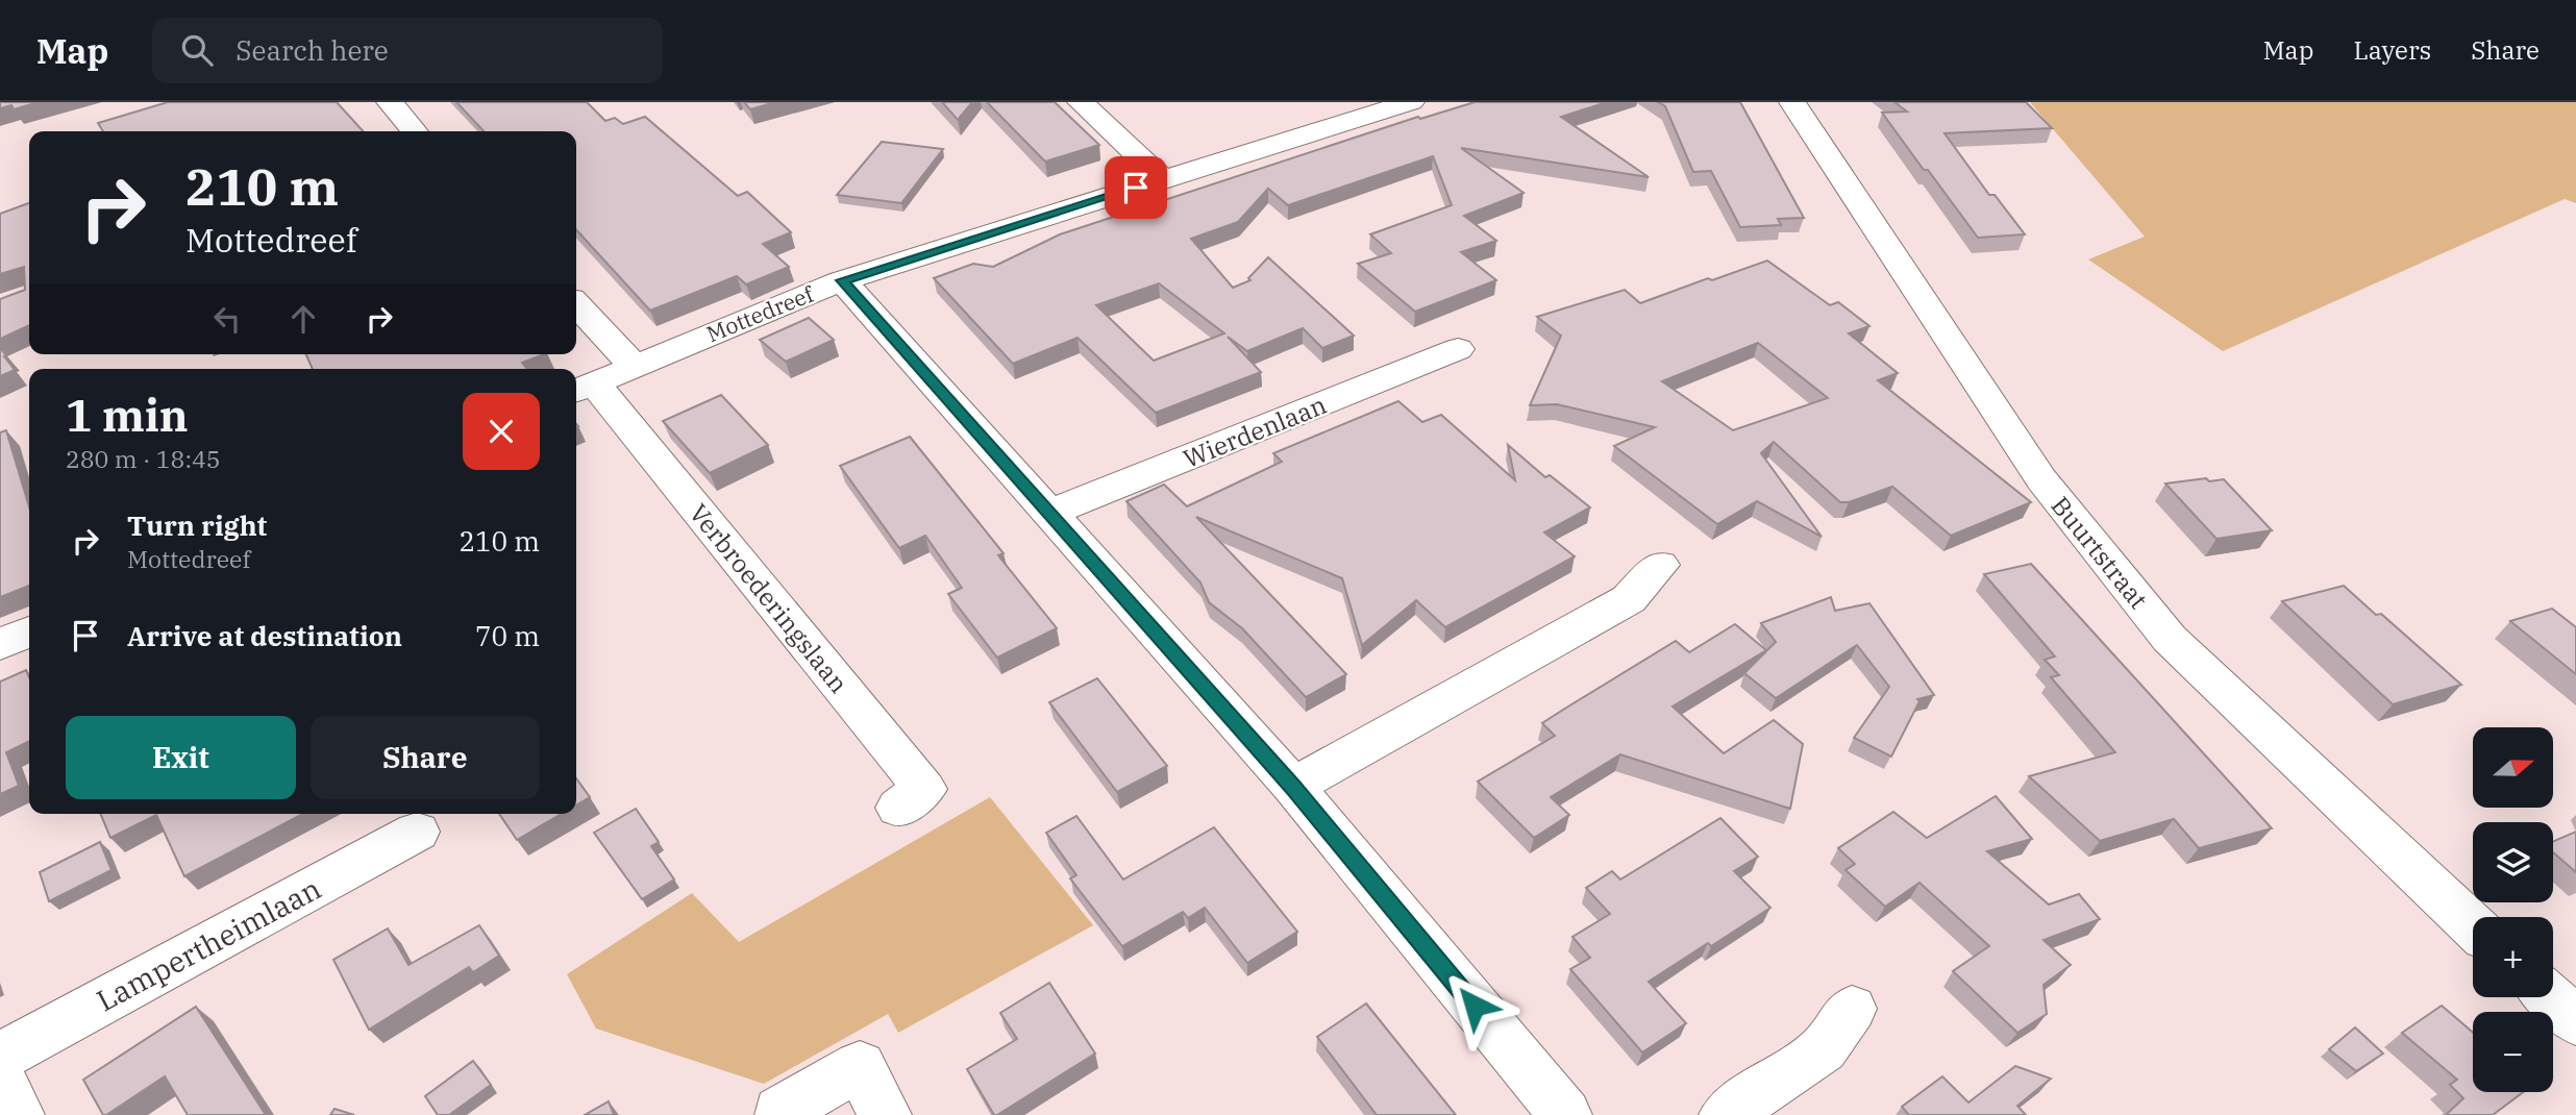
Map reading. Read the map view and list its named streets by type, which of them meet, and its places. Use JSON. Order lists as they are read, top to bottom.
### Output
{
  "streets": {
    "street": [
      "Mottedreef",
      "Wierdenlaan",
      "Buurtstraat",
      "Verbroederingslaan",
      "Lampertheimlaan"
    ]
  },
  "crossings": [
    ["Mottedreef", "Verbroederingslaan"]
  ],
  "north": "right",
  "page": {
    "header": "Map",
    "search": "Search here",
    "nav": ["Map", "Layers", "Share"],
    "turn": ["210 m", "Mottedreef"],
    "heading": ["1 min", "280 m · 18:45"],
    "list": [
      {
        "name": "Turn right",
        "note": "Mottedreef",
        "value": "210 m"
      },
      {
        "name": "Arrive at destination",
        "value": "70 m"
      }
    ],
    "buttons": ["Exit", "Share"],
    "map_buttons": ["+", "−"]
  }
}
